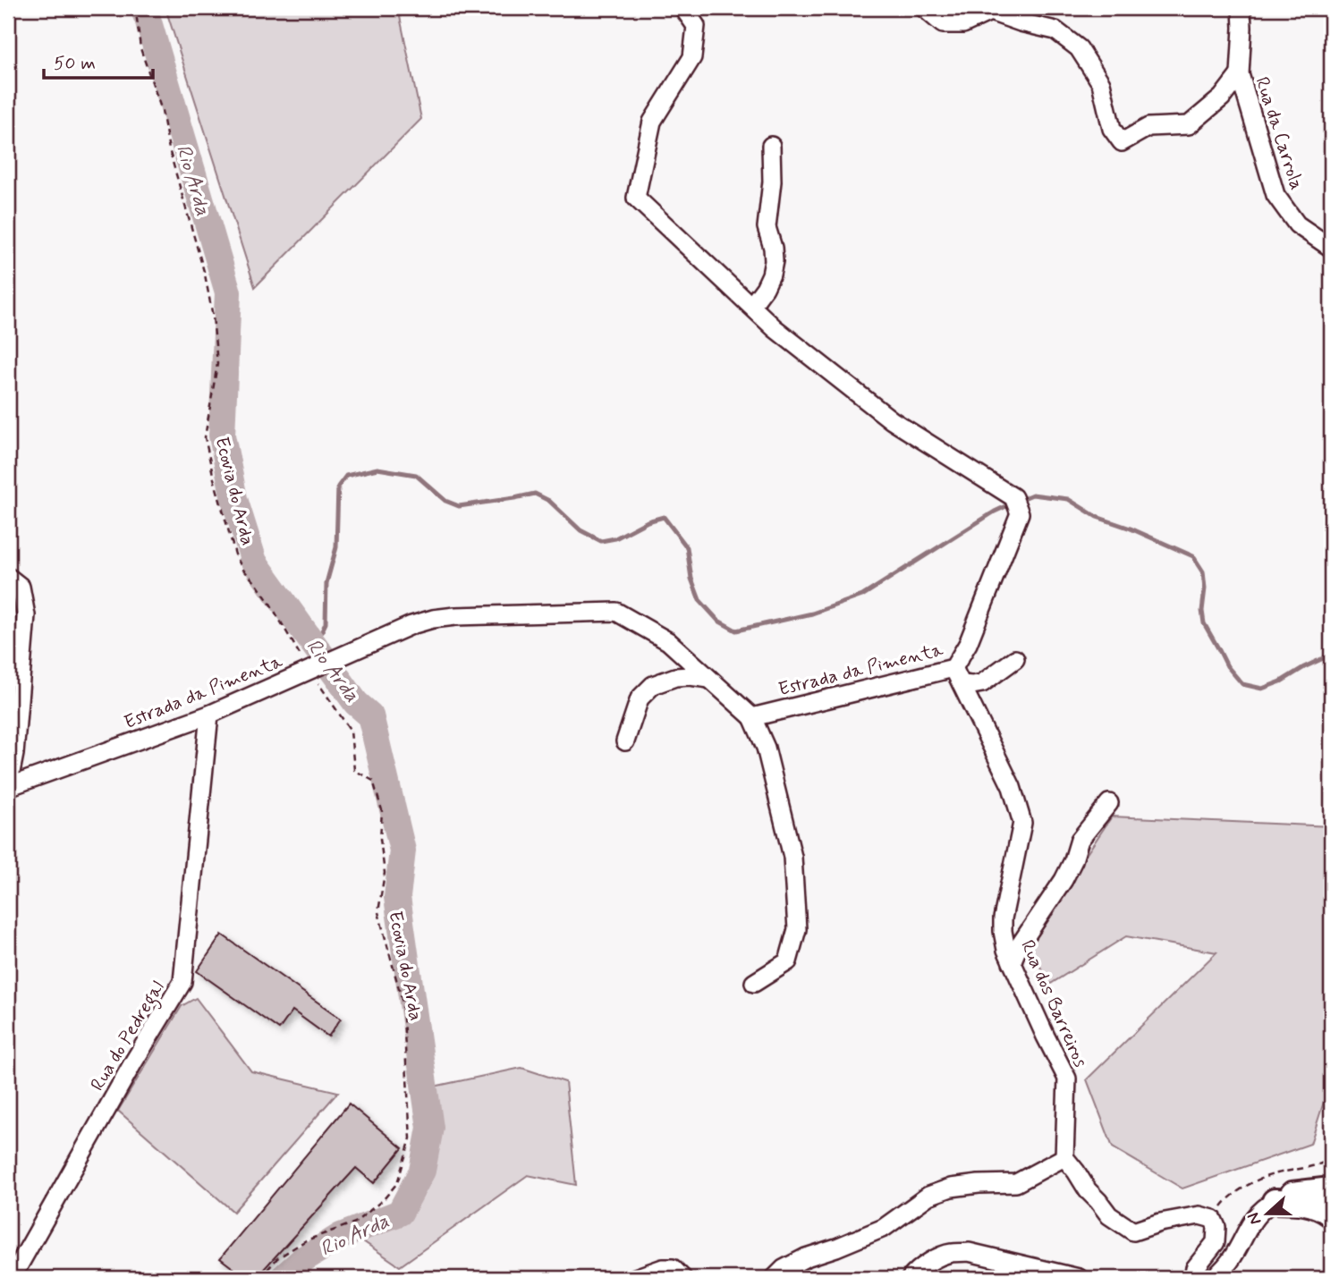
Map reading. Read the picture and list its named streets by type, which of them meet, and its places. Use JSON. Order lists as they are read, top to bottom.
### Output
{
  "streets": {
    "street": [
      "Rua da Carrola",
      "Estrada da Pimenta",
      "Rua dos Barreiros",
      "Rua do Pedregal"
    ],
    "path": ["Ecovia do Arda"]
  },
  "crossings": [
    ["Ecovia do Arda", "Estrada da Pimenta"],
    ["Estrada da Pimenta", "Rua dos Barreiros"],
    ["Estrada da Pimenta", "Rua do Pedregal"]
  ],
  "water": ["Rio Arda"],
  "scale_bar": "50 m",
  "north": "left"
}
